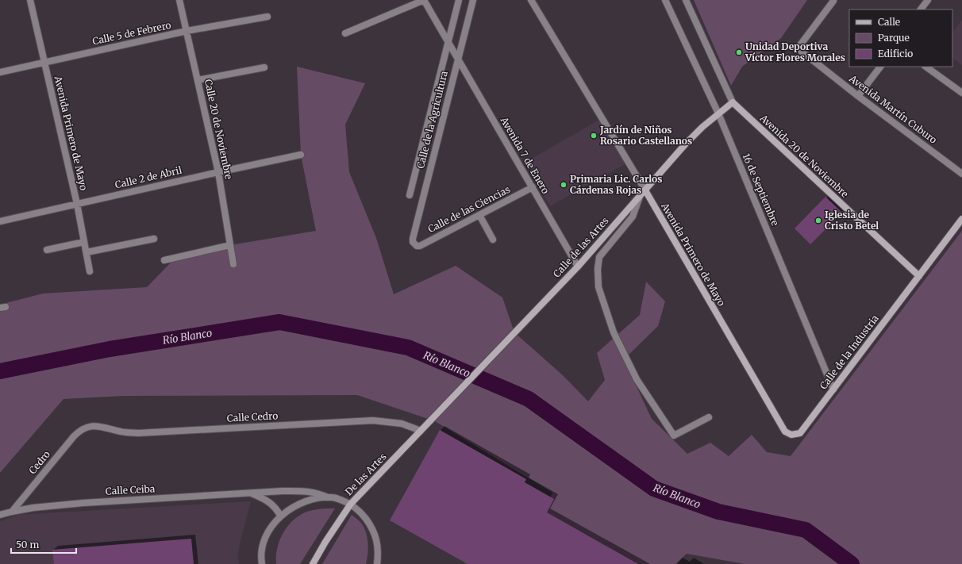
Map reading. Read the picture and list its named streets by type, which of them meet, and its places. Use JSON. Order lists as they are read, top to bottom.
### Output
{
  "streets": {
    "street": [
      "Calle 5 de Febrero",
      "Avenida Martín Cuburo",
      "Calle de la Agricultura",
      "Calle 20 de Noviembre",
      "Avenida Primero de Mayo",
      "Avenida 7 de Enero",
      "Avenida 20 de Noviembre",
      "Calle 2 de Abril",
      "16 de Septiembre",
      "Calle de las Ciencias",
      "Calle de las Artes",
      "Calle de la Industria",
      "Calle Cedro",
      "Cedro",
      "De las Artes",
      "Calle Ceiba"
    ]
  },
  "crossings": [
    ["Calle 5 de Febrero", "Calle 20 de Noviembre"],
    ["Calle 5 de Febrero", "Avenida Primero de Mayo"],
    ["Calle de la Agricultura", "Avenida 7 de Enero"],
    ["Calle de la Agricultura", "Calle de las Ciencias"],
    ["Calle 20 de Noviembre", "Calle 2 de Abril"],
    ["Avenida Primero de Mayo", "Calle 2 de Abril"],
    ["Avenida Primero de Mayo", "Calle de las Artes"],
    ["Avenida Primero de Mayo", "Calle de la Industria"],
    ["Avenida 7 de Enero", "Calle de las Ciencias"],
    ["Avenida 7 de Enero", "Calle de las Artes"],
    ["Avenida 20 de Noviembre", "Calle de las Artes"],
    ["Avenida 20 de Noviembre", "Calle de la Industria"],
    ["16 de Septiembre", "Calle de las Artes"],
    ["16 de Septiembre", "Calle de la Industria"],
    ["Calle de las Artes", "De las Artes"],
    ["Calle Cedro", "Cedro"],
    ["Calle Cedro", "De las Artes"],
    ["Cedro", "Calle Ceiba"]
  ],
  "water": ["Río Blanco"],
  "places": [
    "Unidad Deportiva Víctor Flores Morales",
    "Jardín de Niños Rosario Castellanos",
    "Primaria Lic. Carlos Cárdenas Rojas",
    "Iglesia de Cristo Betel"
  ],
  "legend": ["Calle", "Parque", "Edificio"],
  "scale_bar": "50 m"
}
